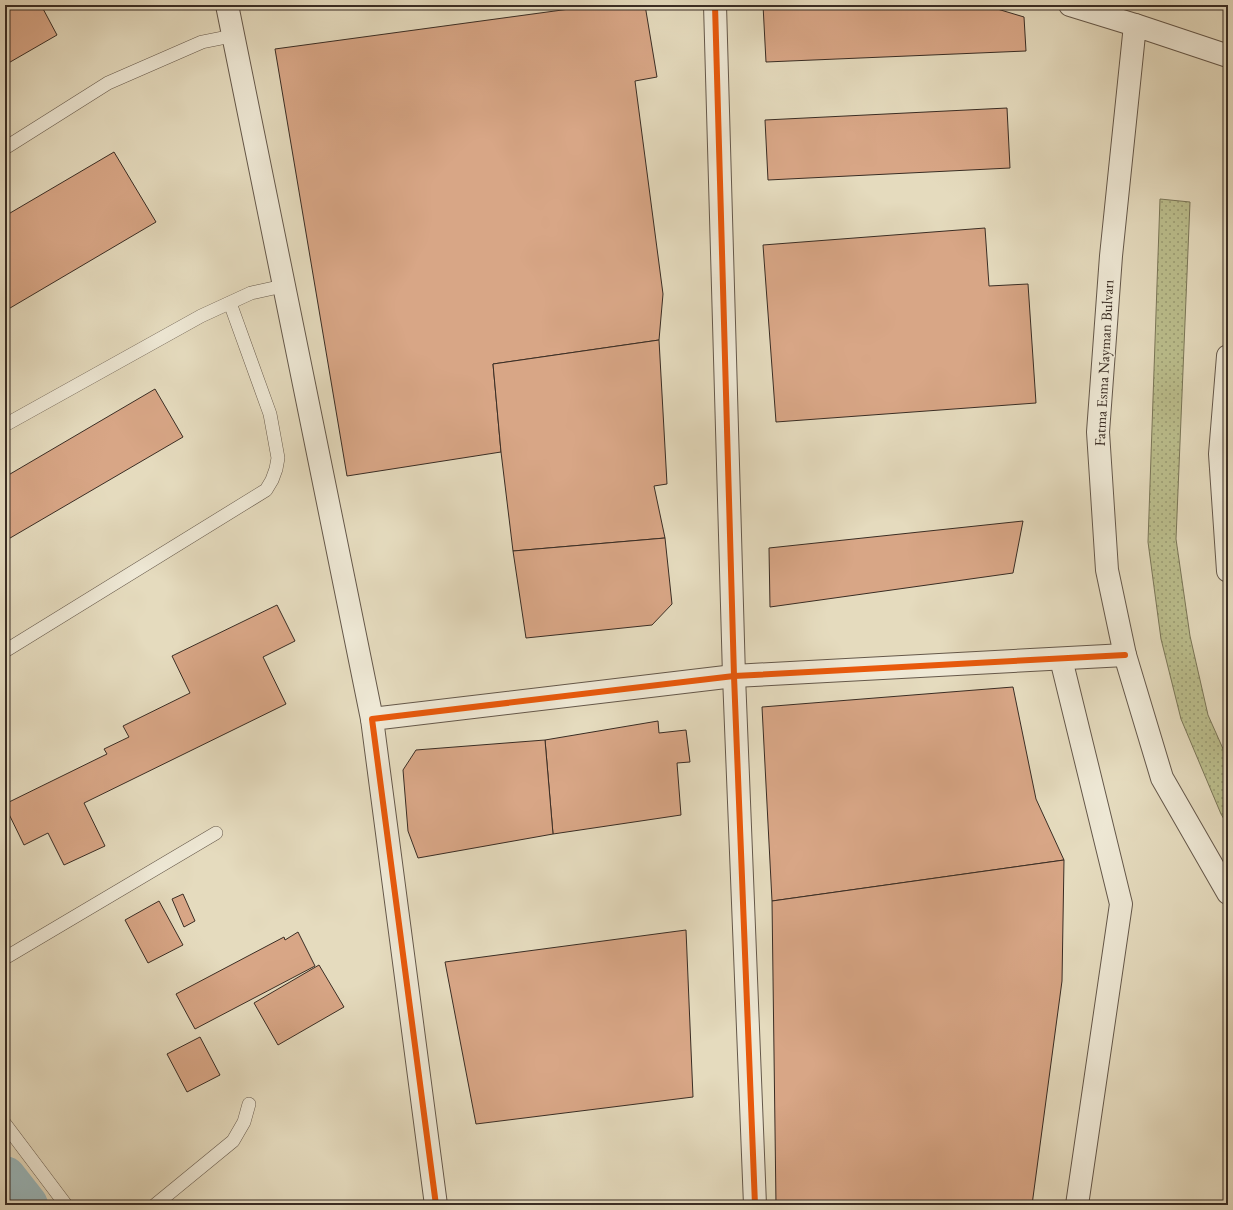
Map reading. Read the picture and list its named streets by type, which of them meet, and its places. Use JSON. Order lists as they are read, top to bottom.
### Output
{
  "streets": {
    "street": ["Fatma Esma Nayman Bulvarı"]
  }
}
